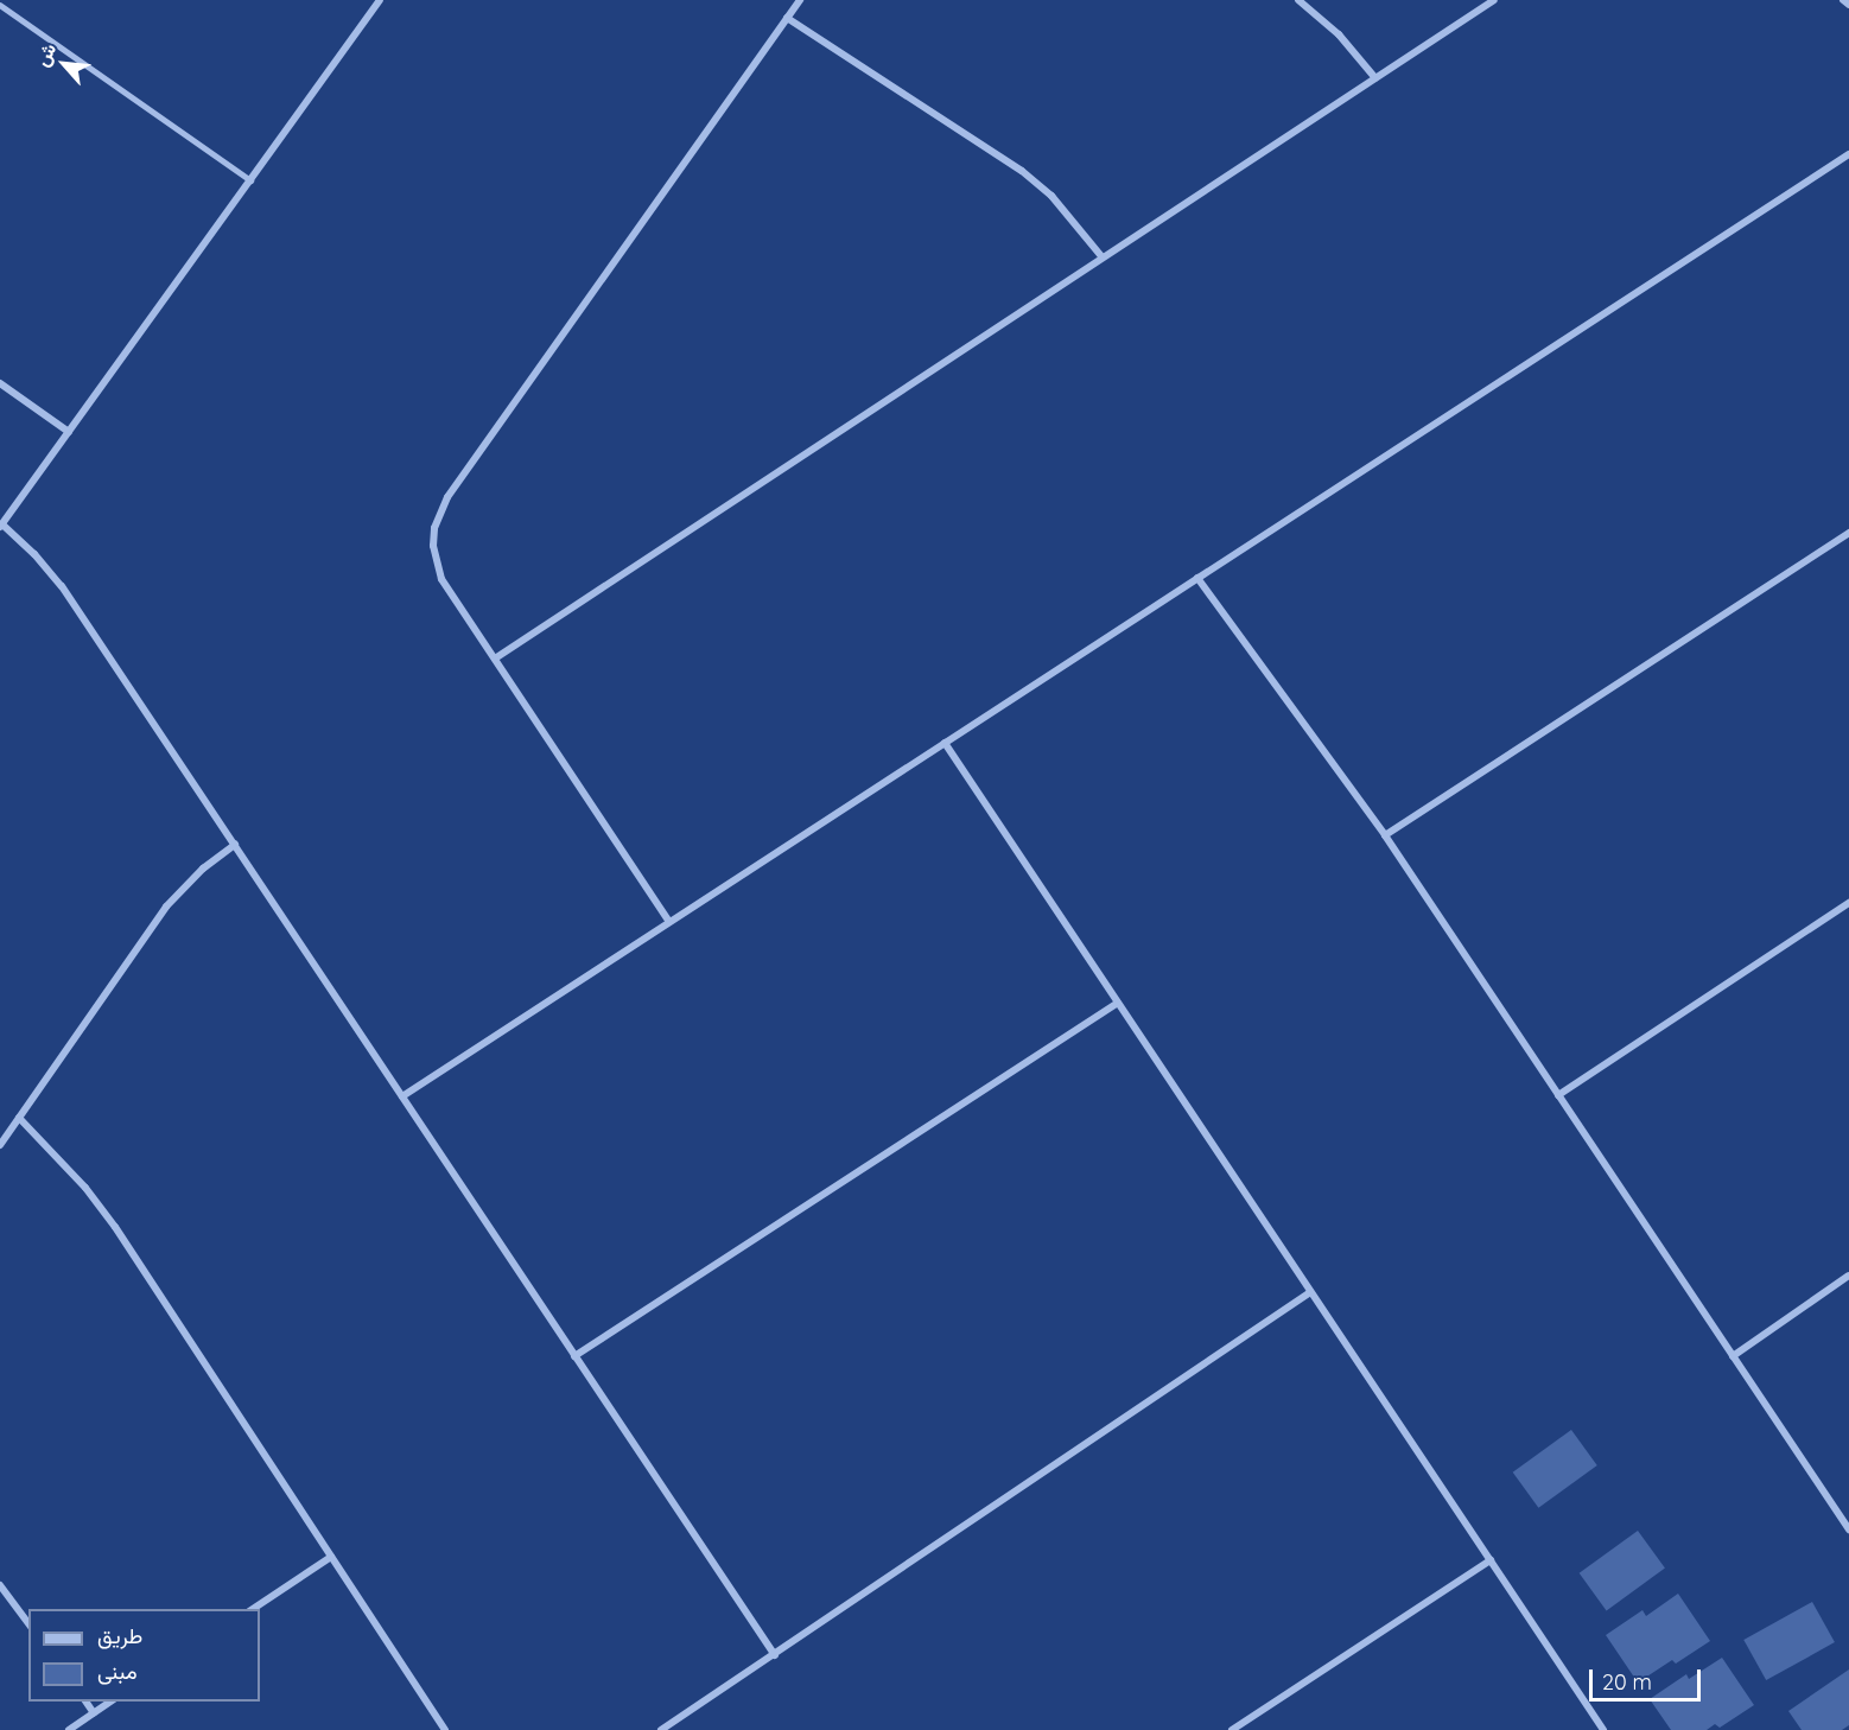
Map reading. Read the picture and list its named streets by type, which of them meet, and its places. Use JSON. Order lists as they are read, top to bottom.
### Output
{
  "legend": ["طريق", "مبنى"],
  "scale_bar": "20 m",
  "north": "top left"
}
